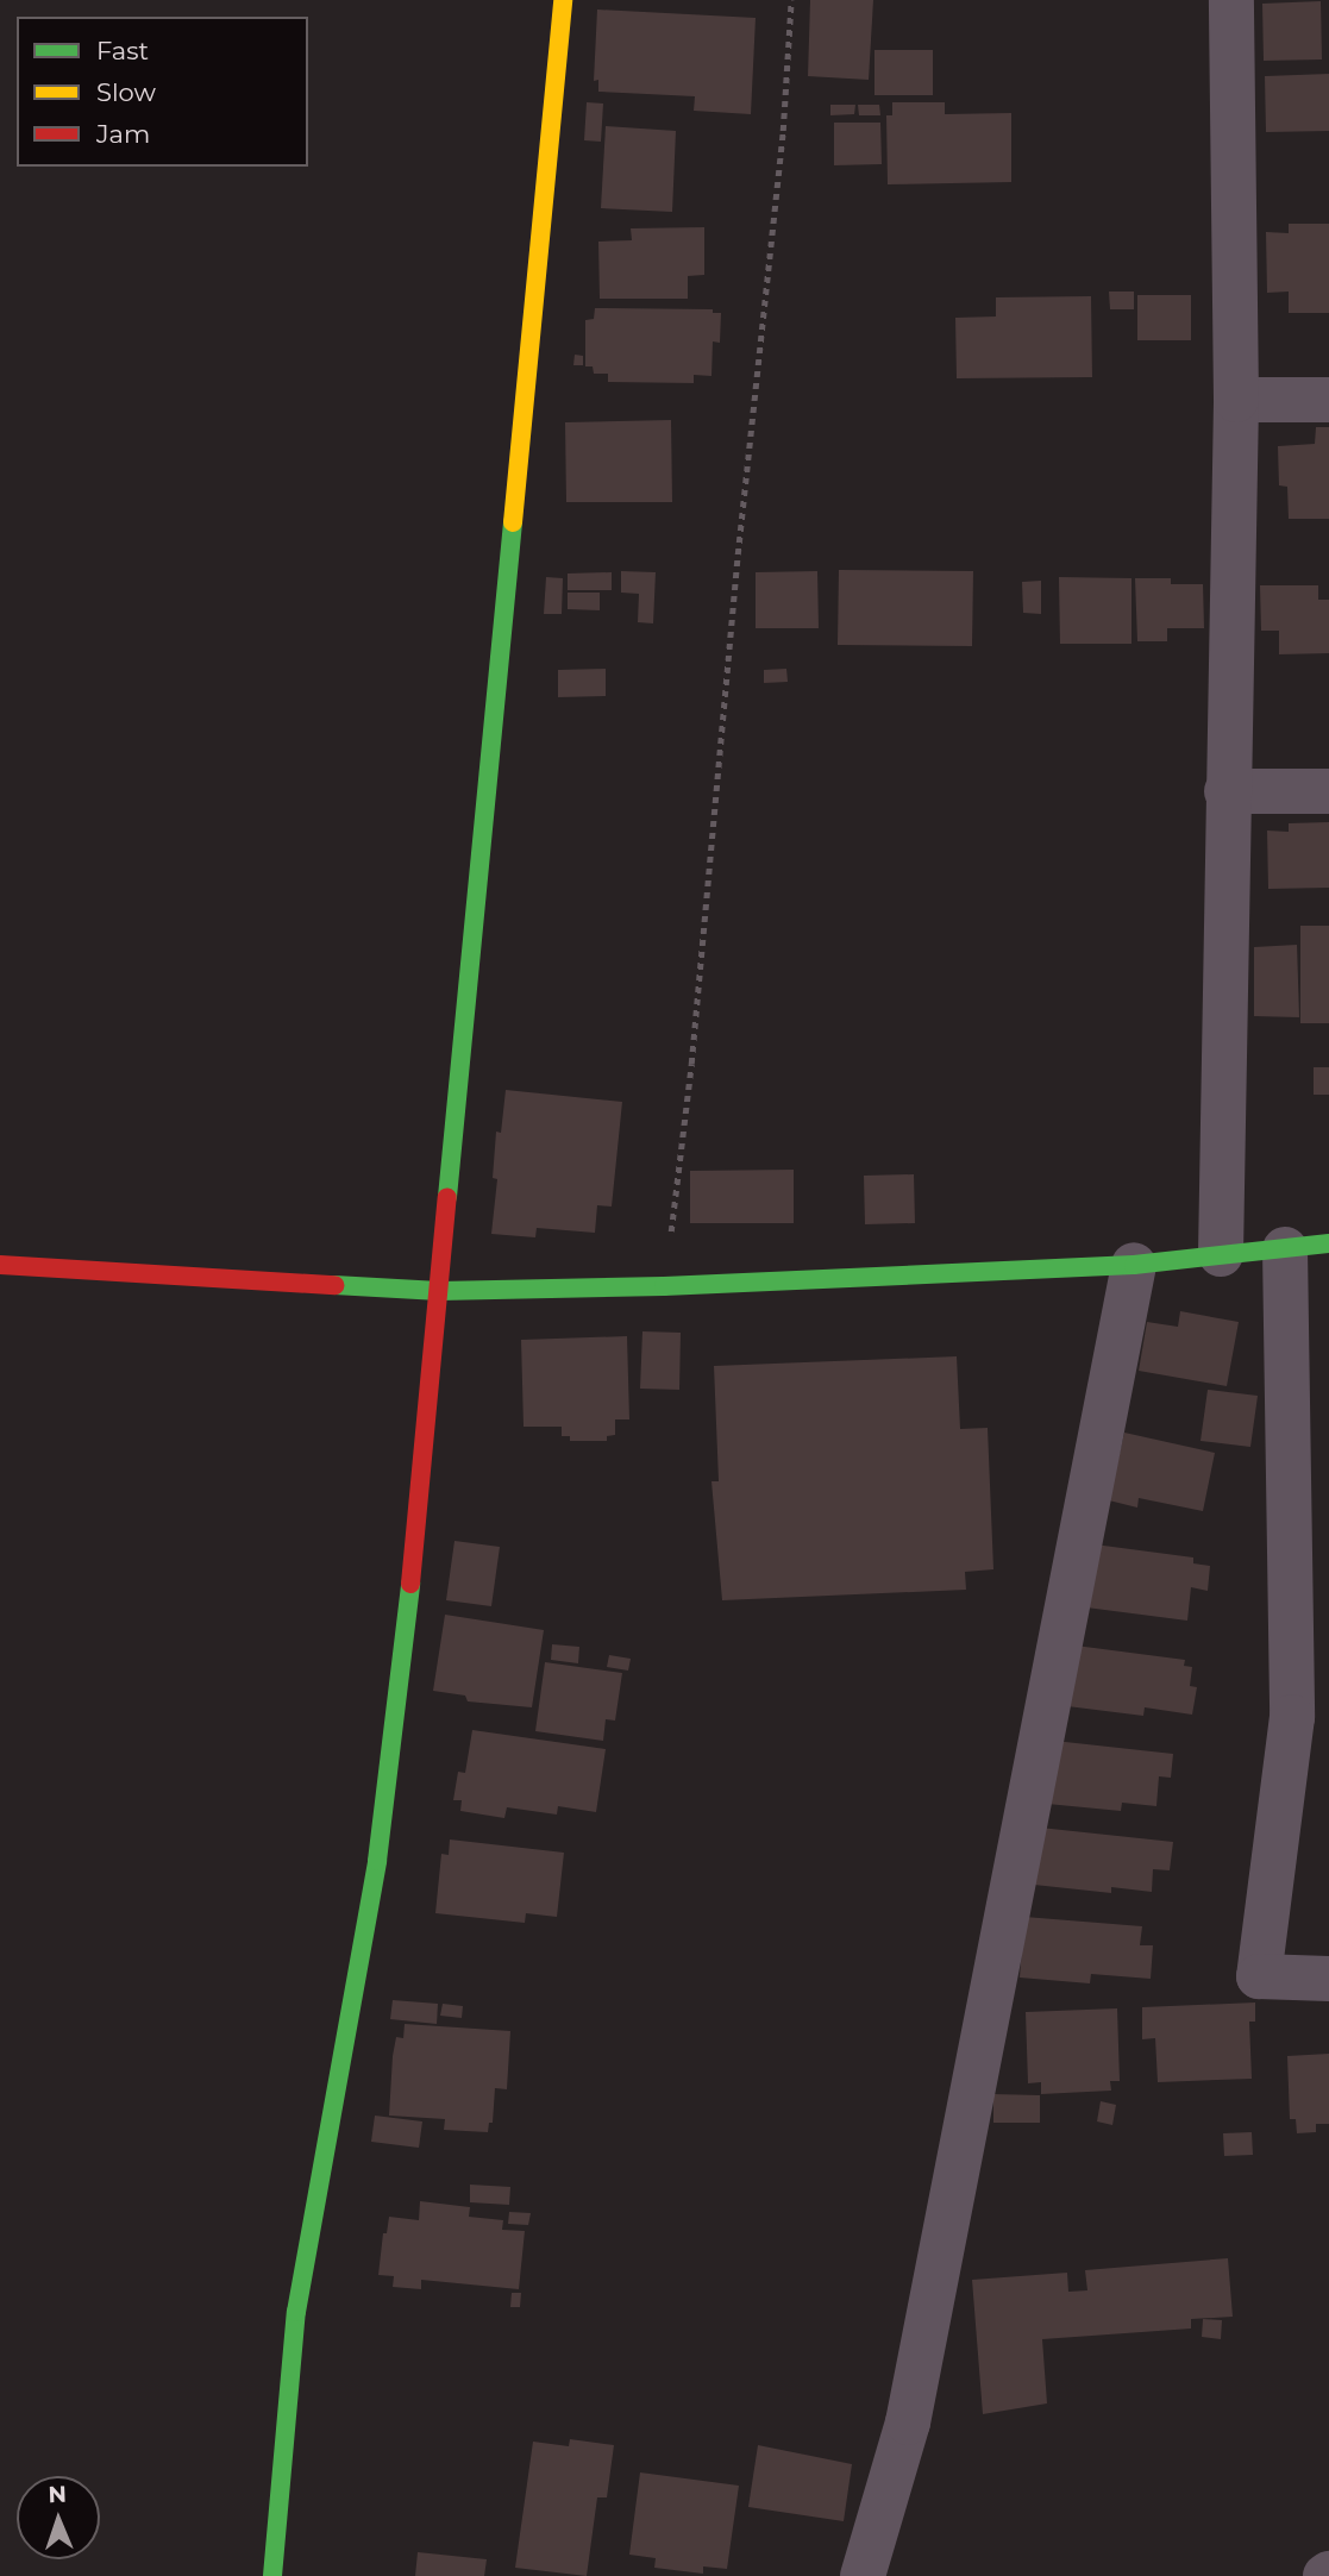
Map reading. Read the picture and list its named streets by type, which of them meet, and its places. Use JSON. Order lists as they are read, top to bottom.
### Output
{
  "legend": ["Fast", "Slow", "Jam"],
  "north": "top"
}
